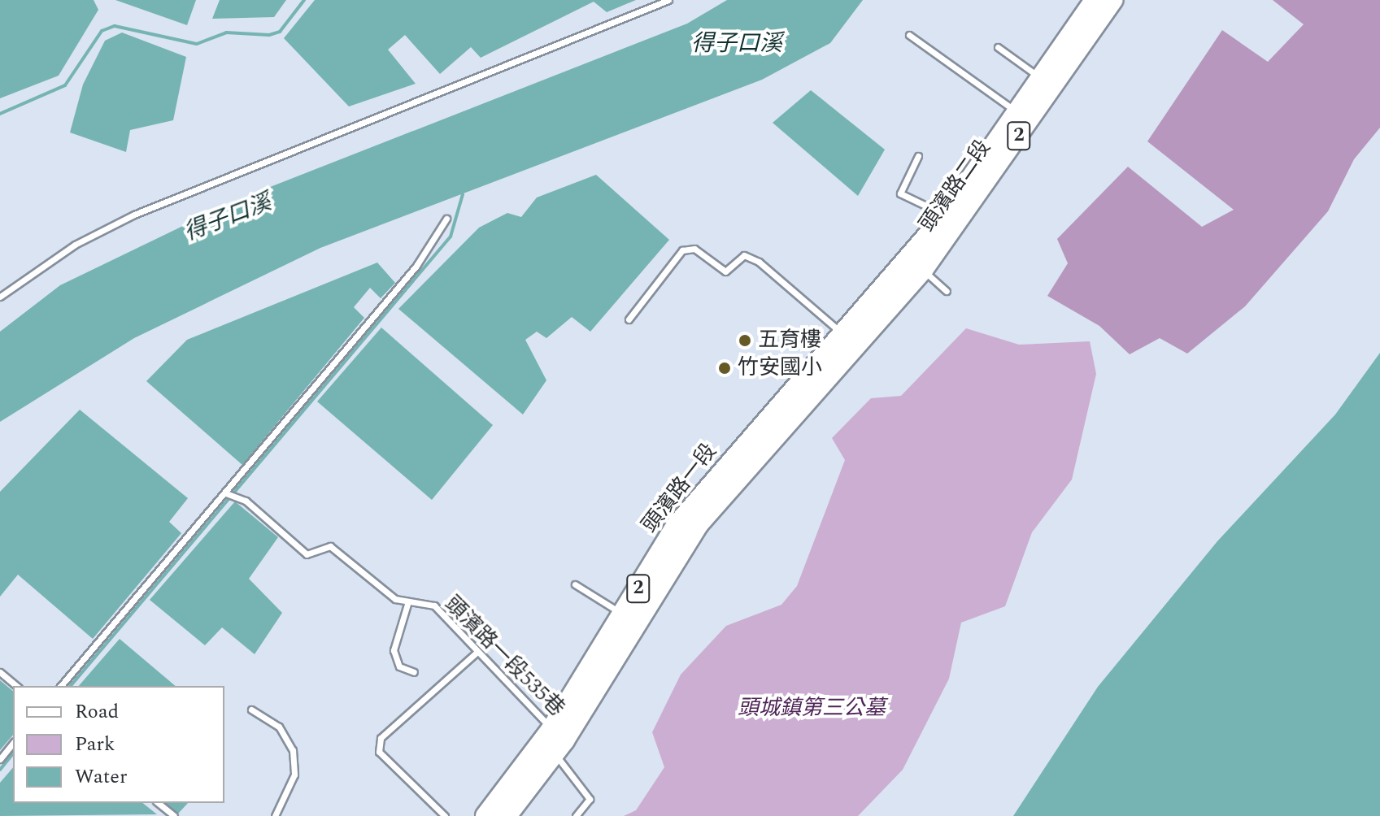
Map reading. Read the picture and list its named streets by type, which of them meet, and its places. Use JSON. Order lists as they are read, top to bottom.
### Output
{
  "streets": {
    "main road": ["2", "頭濱路二段", "頭濱路一段"],
    "lane": ["頭濱路一段535巷"]
  },
  "crossings": [
    ["頭濱路二段", "頭濱路一段"],
    ["頭濱路一段", "頭濱路一段535巷"]
  ],
  "water": ["得子口溪"],
  "parks": ["頭城鎮第三公墓"],
  "places": ["五育樓", "竹安國小"],
  "legend": ["Road", "Park", "Water"]
}
